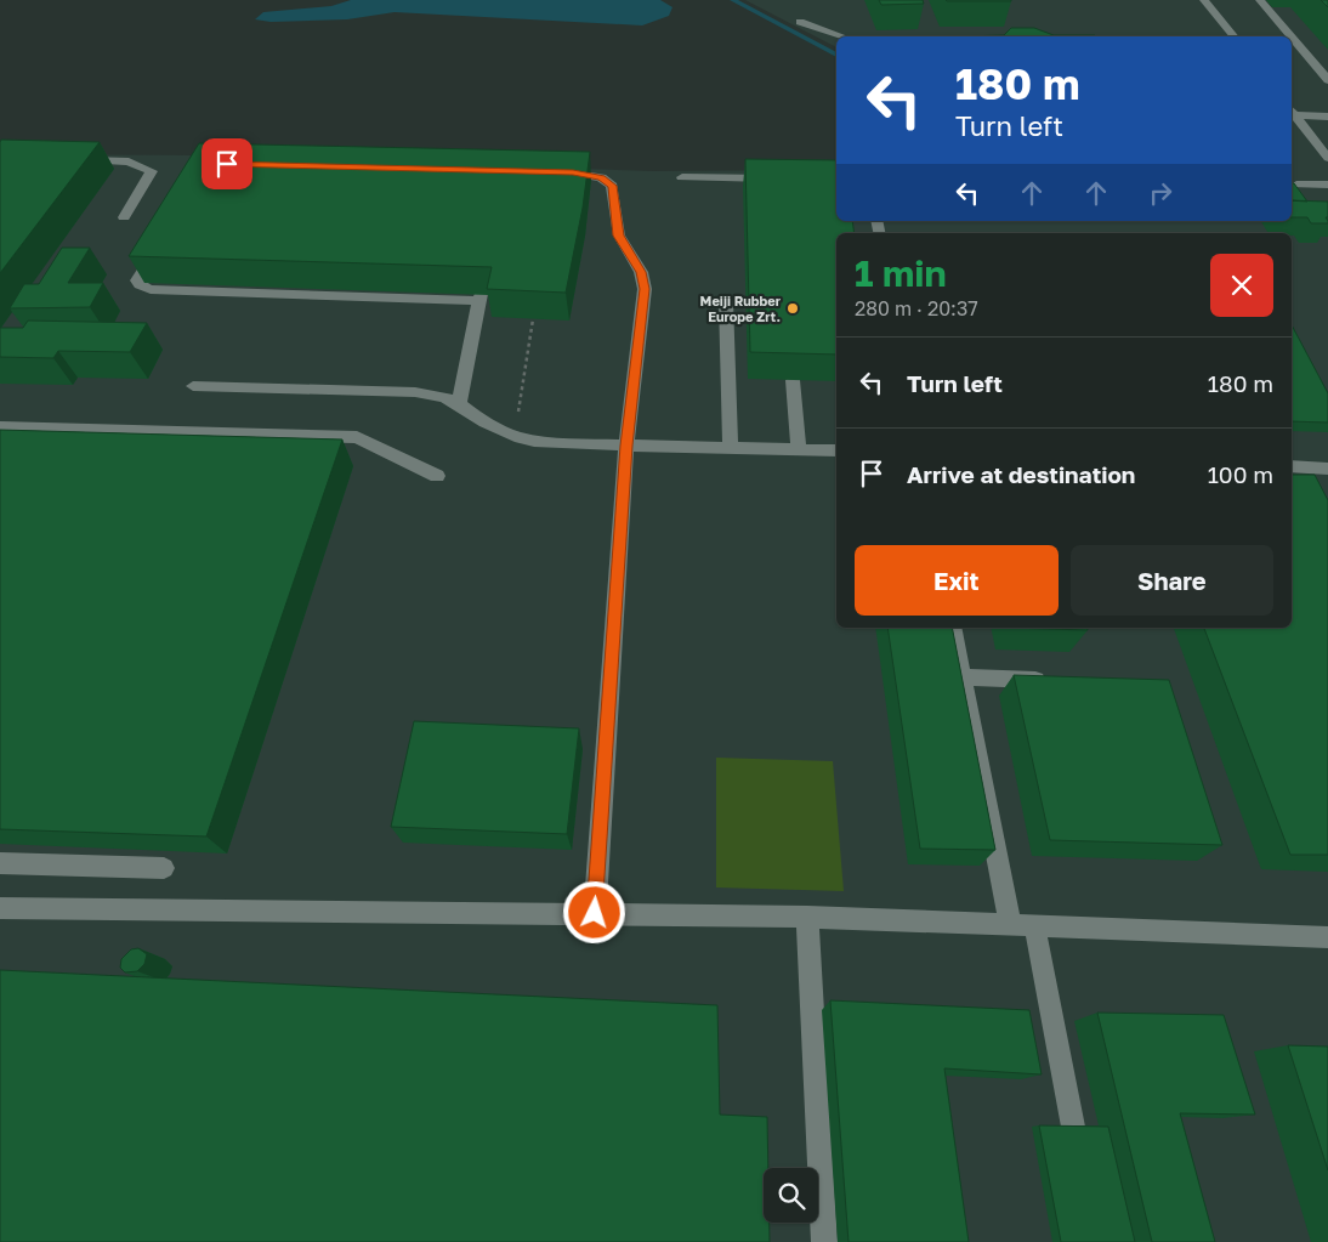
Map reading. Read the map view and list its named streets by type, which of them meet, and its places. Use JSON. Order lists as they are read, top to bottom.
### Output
{
  "places": ["Meiji Rubber Europe Zrt."],
  "page": {
    "turn": ["180 m", "Turn left"],
    "heading": ["1 min", "280 m · 20:37"],
    "list": [
      {
        "name": "Turn left",
        "value": "180 m"
      },
      {
        "name": "Arrive at destination",
        "value": "100 m"
      }
    ],
    "buttons": ["Exit", "Share"]
  }
}
